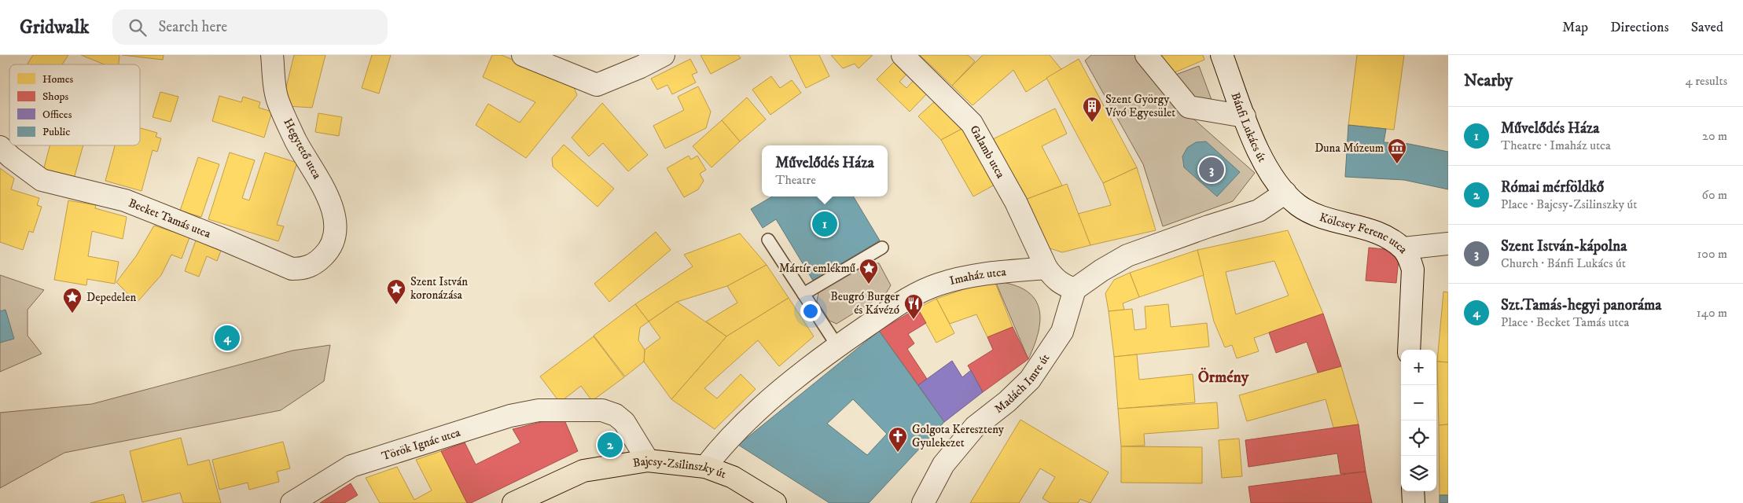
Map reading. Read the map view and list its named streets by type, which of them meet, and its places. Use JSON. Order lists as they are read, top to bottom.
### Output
{
  "streets": {
    "main road": ["Bajcsy-Zsilinszky út"],
    "street": [
      "Bánfi Lukács út",
      "Hegytető utca",
      "Galamb utca",
      "Becket Tamás utca",
      "Kölcsey Ferenc utca",
      "Imaház utca",
      "Madách Imre út",
      "Török Ignác utca"
    ]
  },
  "crossings": [
    ["Bánfi Lukács út", "Kölcsey Ferenc utca"],
    ["Hegytető utca", "Becket Tamás utca"],
    ["Galamb utca", "Imaház utca"],
    ["Imaház utca", "Bajcsy-Zsilinszky út"],
    ["Török Ignác utca", "Bajcsy-Zsilinszky út"]
  ],
  "districts": ["Örmény"],
  "places": {
    "building": ["Szent György Vívó Egyesület"],
    "museum": ["Duna Múzeum"],
    "place": ["Mártír emlékmű", "Szent István koronázása", "Depedelen"],
    "restaurant": ["Beugró Burger és Kávézó"],
    "church": ["Golgota Kereszteny Gyulekezet"]
  },
  "legend": [
    "Homes",
    "Shops",
    "Offices",
    "Public"
  ],
  "page": {
    "header": "Gridwalk",
    "search": "Search here",
    "nav": ["Map", "Directions", "Saved"],
    "heading": ["Nearby", "4 results"],
    "list": [
      {
        "mark": "1",
        "name": "Művelődés Háza",
        "note": "Theatre · Imaház utca",
        "value": "20 m"
      },
      {
        "mark": "2",
        "name": "Római mérföldkő",
        "note": "Place · Bajcsy-Zsilinszky út",
        "value": "60 m"
      },
      {
        "mark": "3",
        "name": "Szent István-kápolna",
        "note": "Church · Bánfi Lukács út",
        "value": "100 m"
      },
      {
        "mark": "4",
        "name": "Szt.Tamás-hegyi panoráma",
        "note": "Place · Becket Tamás utca",
        "value": "140 m"
      }
    ],
    "popup": ["Művelődés Háza", "Theatre"],
    "pins": [
      "3",
      "1",
      "4",
      "2"
    ],
    "map_buttons": ["+", "−"]
  }
}
